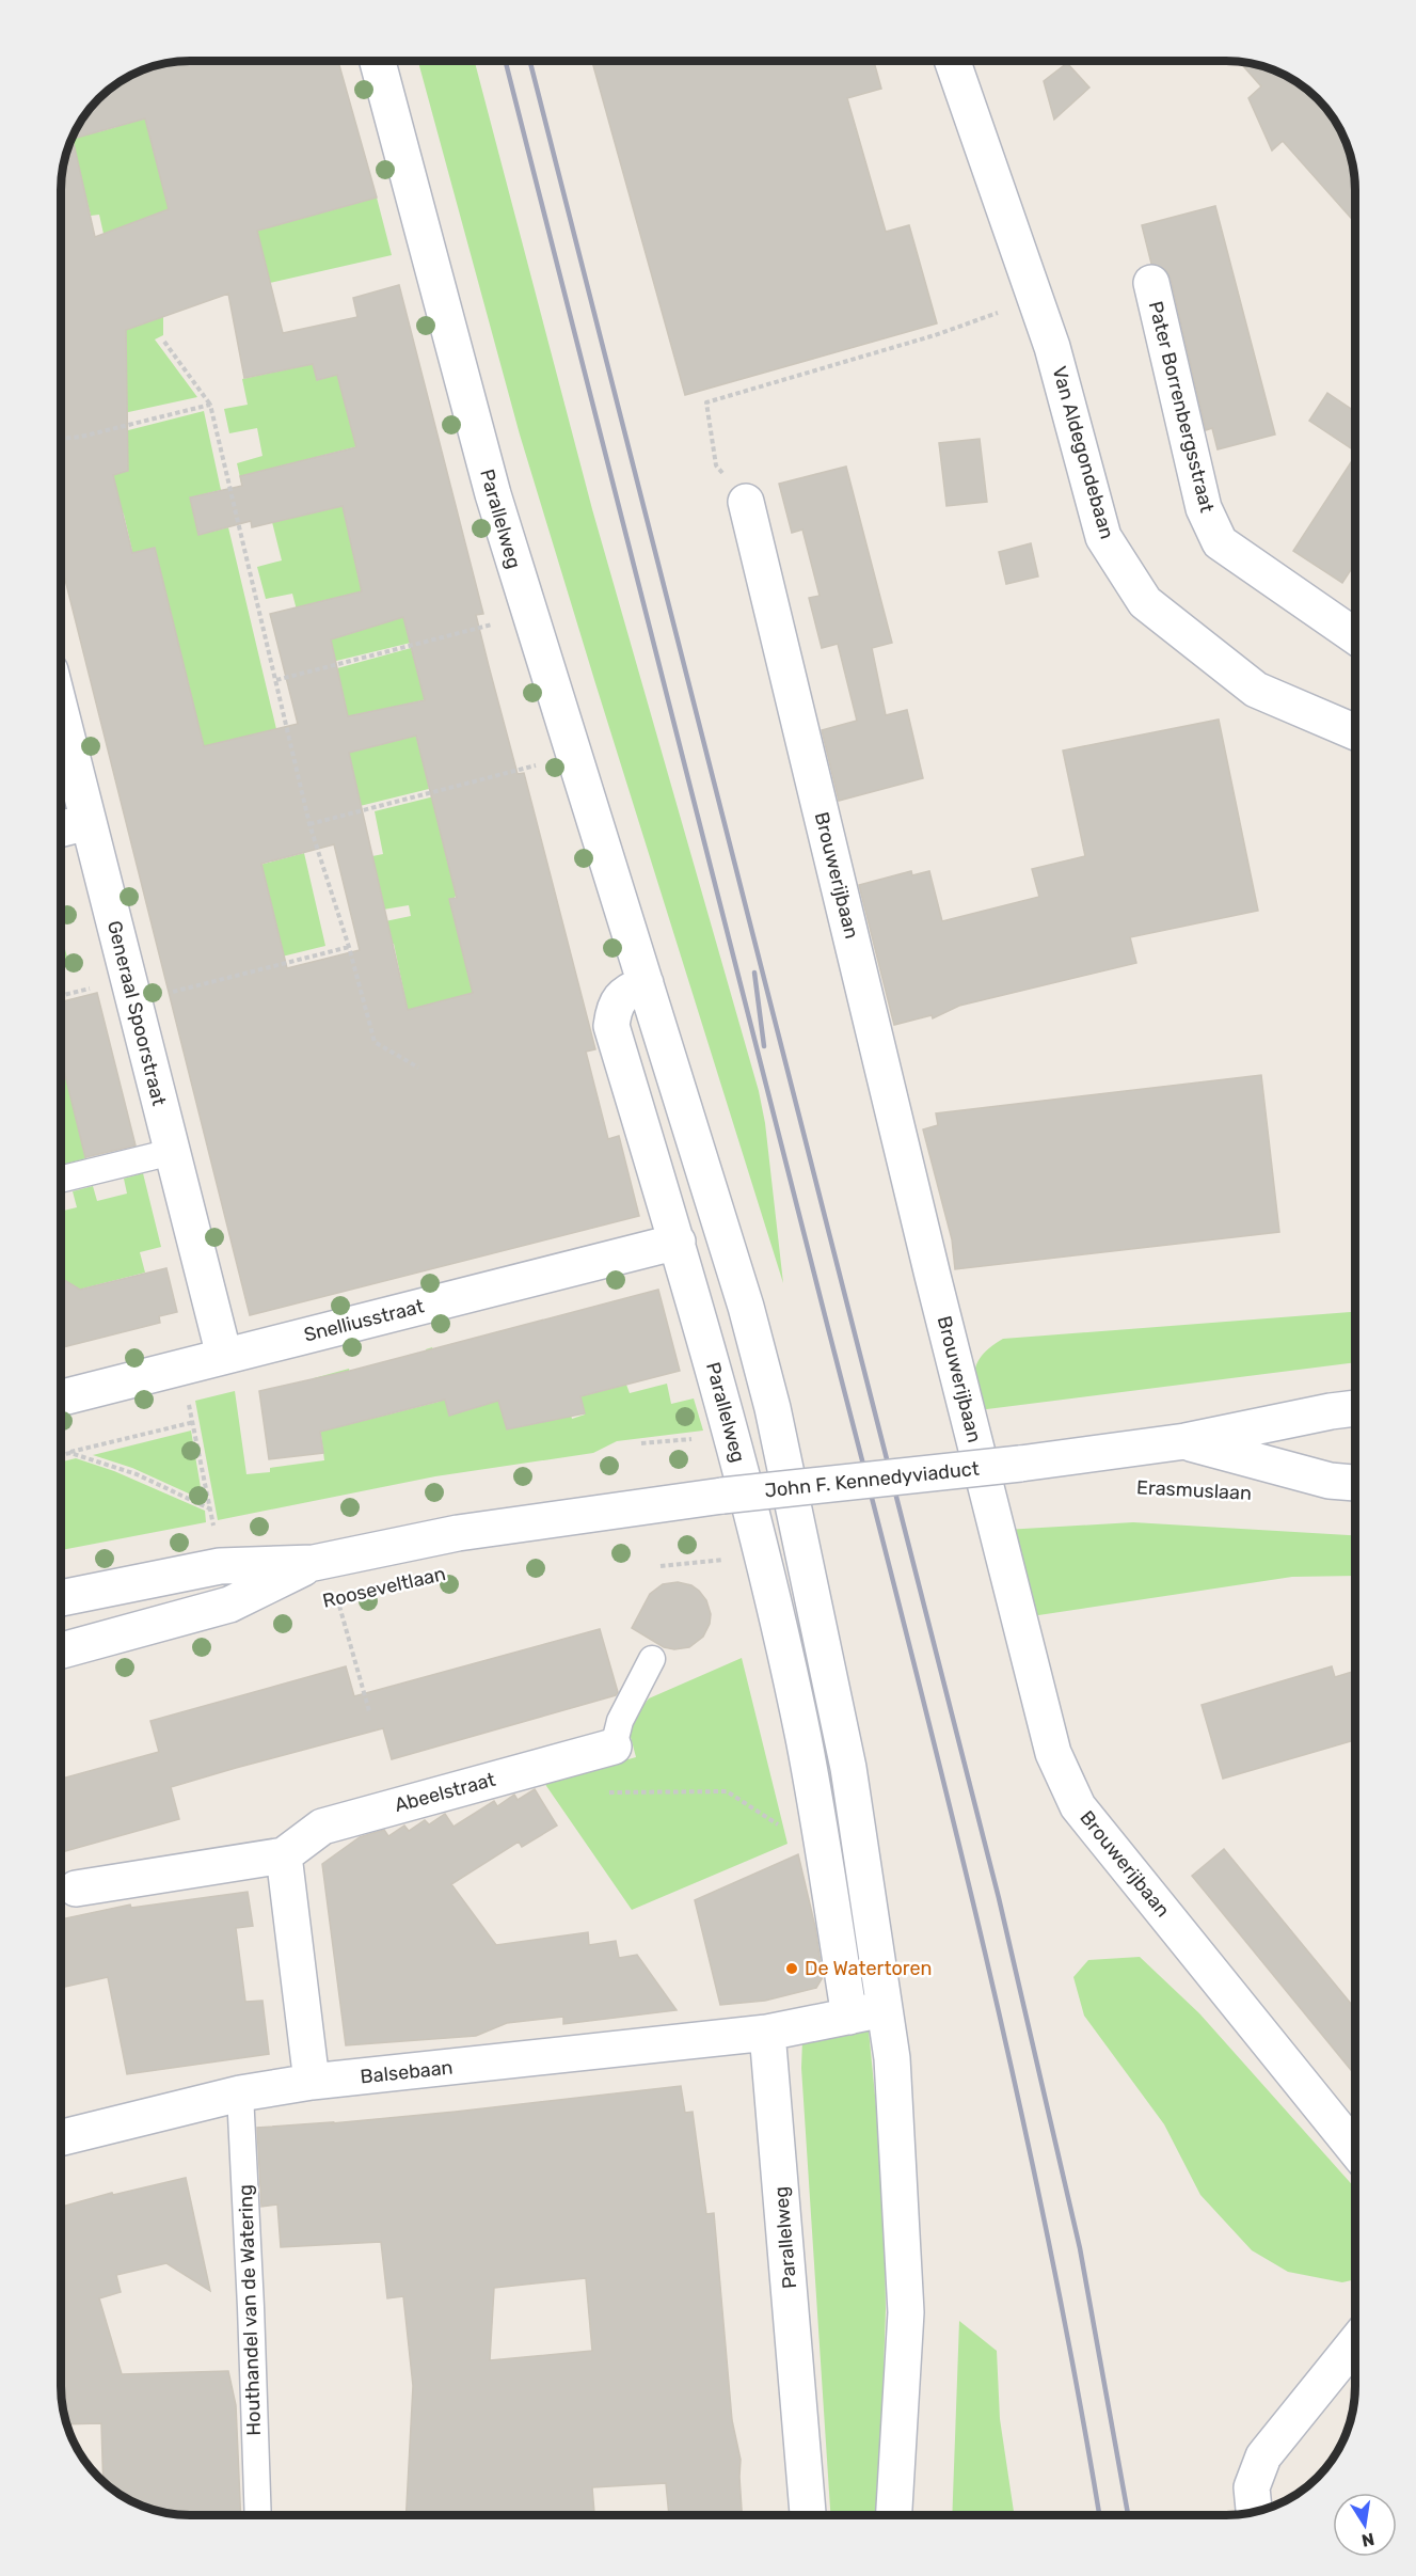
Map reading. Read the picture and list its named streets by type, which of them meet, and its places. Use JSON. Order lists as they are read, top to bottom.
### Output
{
  "streets": {
    "street": [
      "Pater Borrenbergsstraat",
      "Van Aldegondebaan",
      "Parallelweg",
      "Brouwerijbaan",
      "Generaal Spoorstraat",
      "Snelliusstraat",
      "John F. Kennedyviaduct",
      "Erasmuslaan",
      "Rooseveltlaan",
      "Abeelstraat",
      "Balsebaan"
    ],
    "lane": ["Houthandel van de Watering"]
  },
  "crossings": [
    ["Parallelweg", "Snelliusstraat"],
    ["Parallelweg", "Balsebaan"],
    ["Generaal Spoorstraat", "Snelliusstraat"],
    ["John F. Kennedyviaduct", "Erasmuslaan"],
    ["John F. Kennedyviaduct", "Rooseveltlaan"],
    ["Balsebaan", "Houthandel van de Watering"]
  ],
  "places": ["De Watertoren"],
  "north": "bottom"
}
